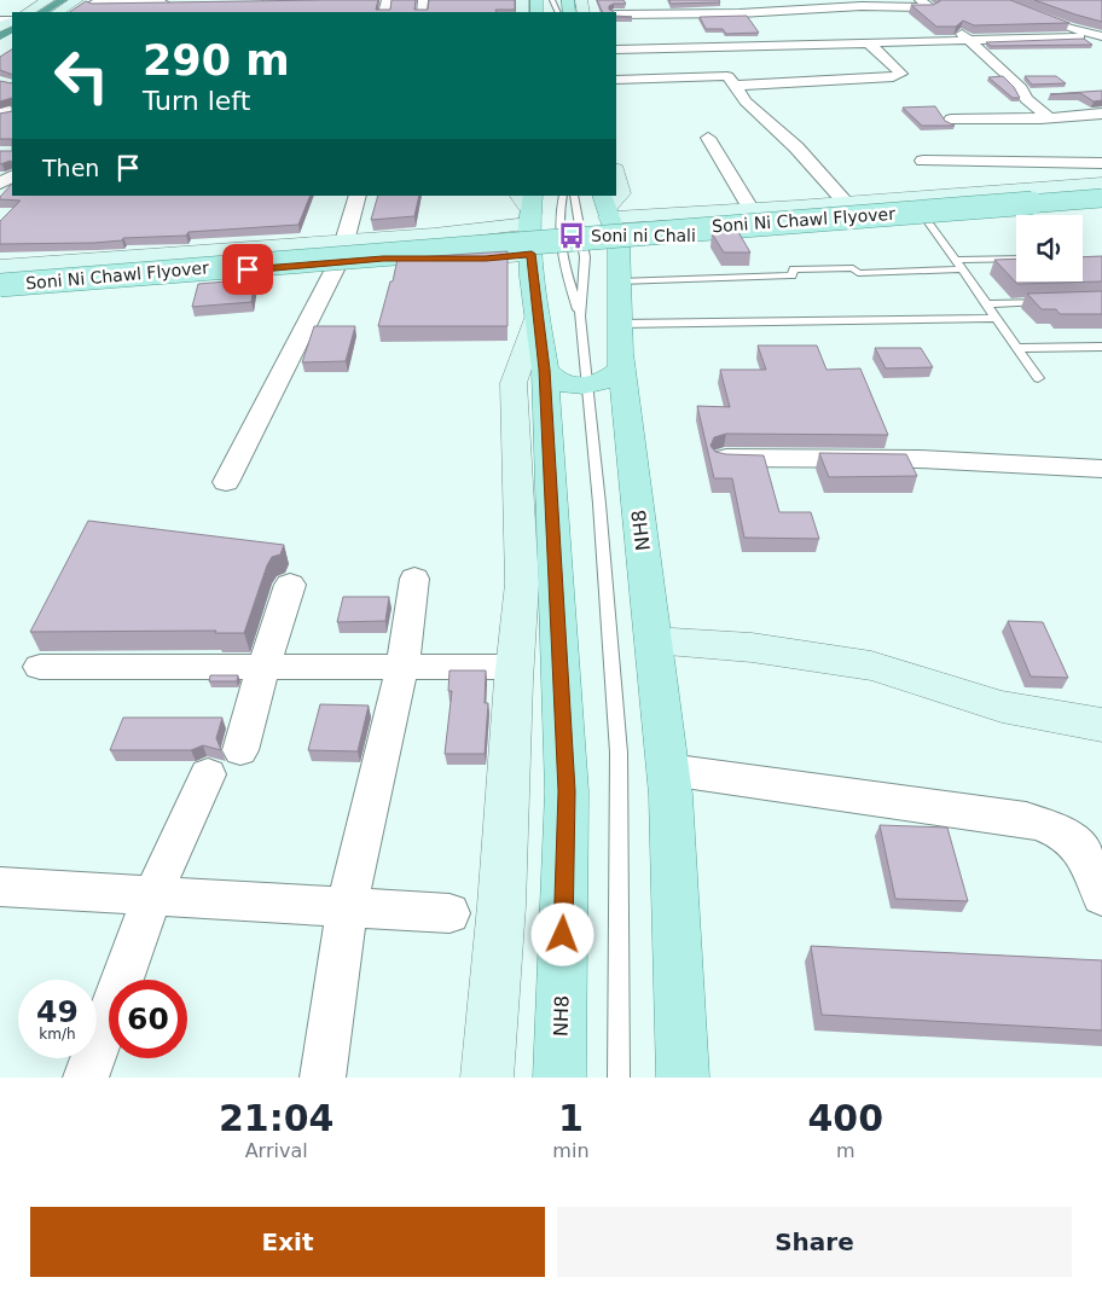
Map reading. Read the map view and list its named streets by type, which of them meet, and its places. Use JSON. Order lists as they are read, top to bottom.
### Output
{
  "streets": {
    "main road": ["Soni Ni Chawl Flyover", "NH8"]
  },
  "places": {
    "bus stop": ["Soni ni Chali"]
  },
  "page": {
    "turn": ["290 m", "Turn left"],
    "then": "Then",
    "speed": "49 km/h",
    "limit": "60",
    "eta": [
      "21:04",
      "Arrival",
      "1",
      "min",
      "400",
      "m"
    ],
    "buttons": ["Exit", "Share"]
  }
}
